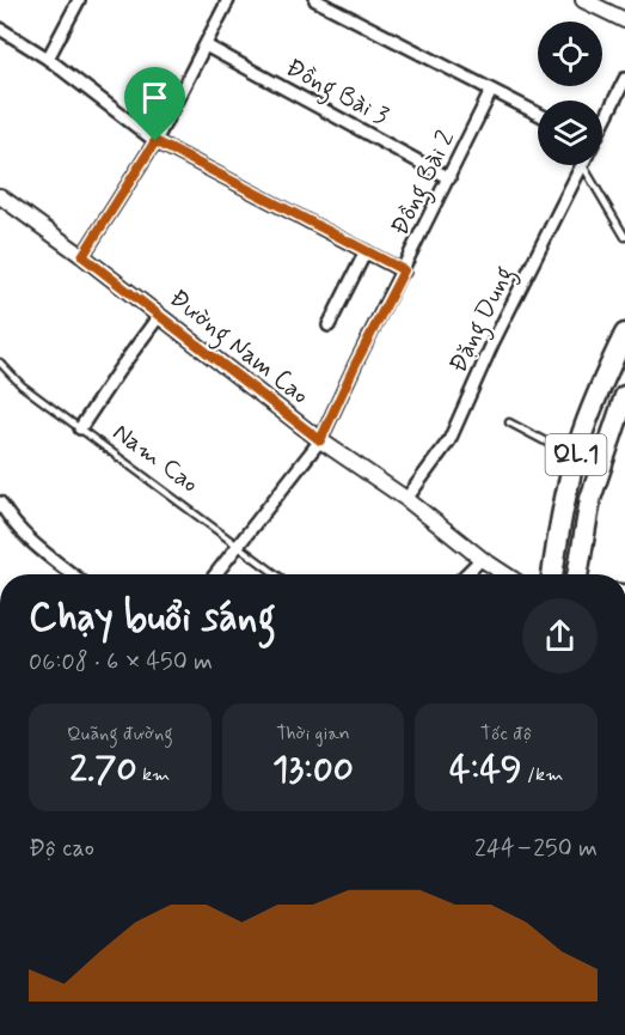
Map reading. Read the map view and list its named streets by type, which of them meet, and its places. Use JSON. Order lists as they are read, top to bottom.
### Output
{
  "streets": {
    "highway": ["QL.1"],
    "street": [
      "Đồng Bài 3",
      "Đồng Bài 2",
      "Đặng Dung",
      "Đường Nam Cao"
    ],
    "lane": ["Nam Cao"]
  },
  "crossings": [
    ["Đồng Bài 3", "Đồng Bài 2"],
    ["Đồng Bài 2", "Đường Nam Cao"],
    ["Đồng Bài 2", "Nam Cao"],
    ["Đặng Dung", "Đường Nam Cao"]
  ],
  "page": {
    "heading": ["Chạy buổi sáng", "06:08 · 6 × 450 m"],
    "stats": [
      ["Quãng đường", "2.70 km"],
      ["Thời gian", "13:00"],
      ["Tốc độ", "4:49 /km"]
    ],
    "chart": ["Độ cao", "244–250 m"]
  }
}
